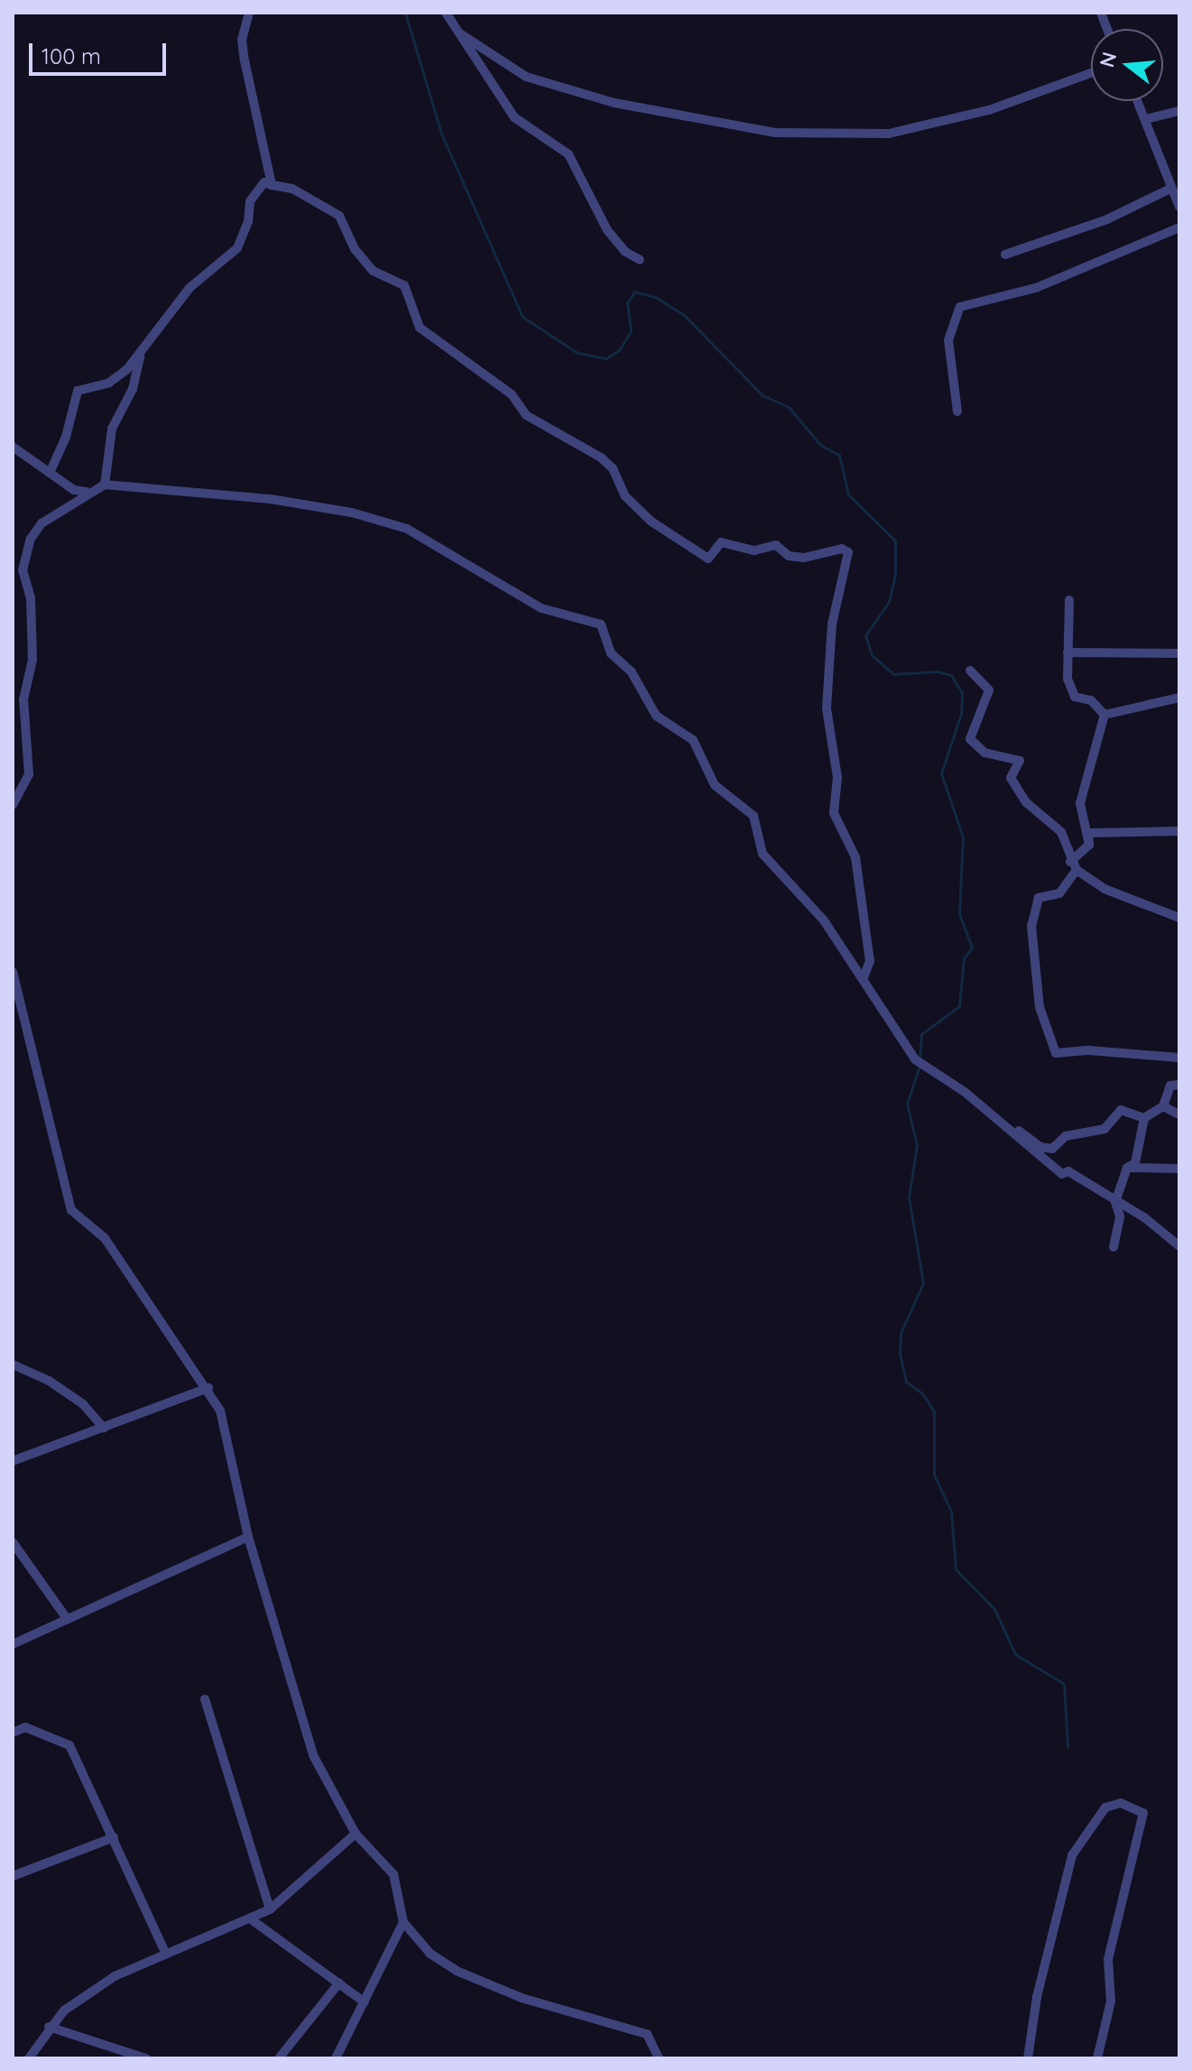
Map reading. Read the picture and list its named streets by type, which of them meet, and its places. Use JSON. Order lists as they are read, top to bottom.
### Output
{
  "scale_bar": "100 m",
  "north": "left"
}
